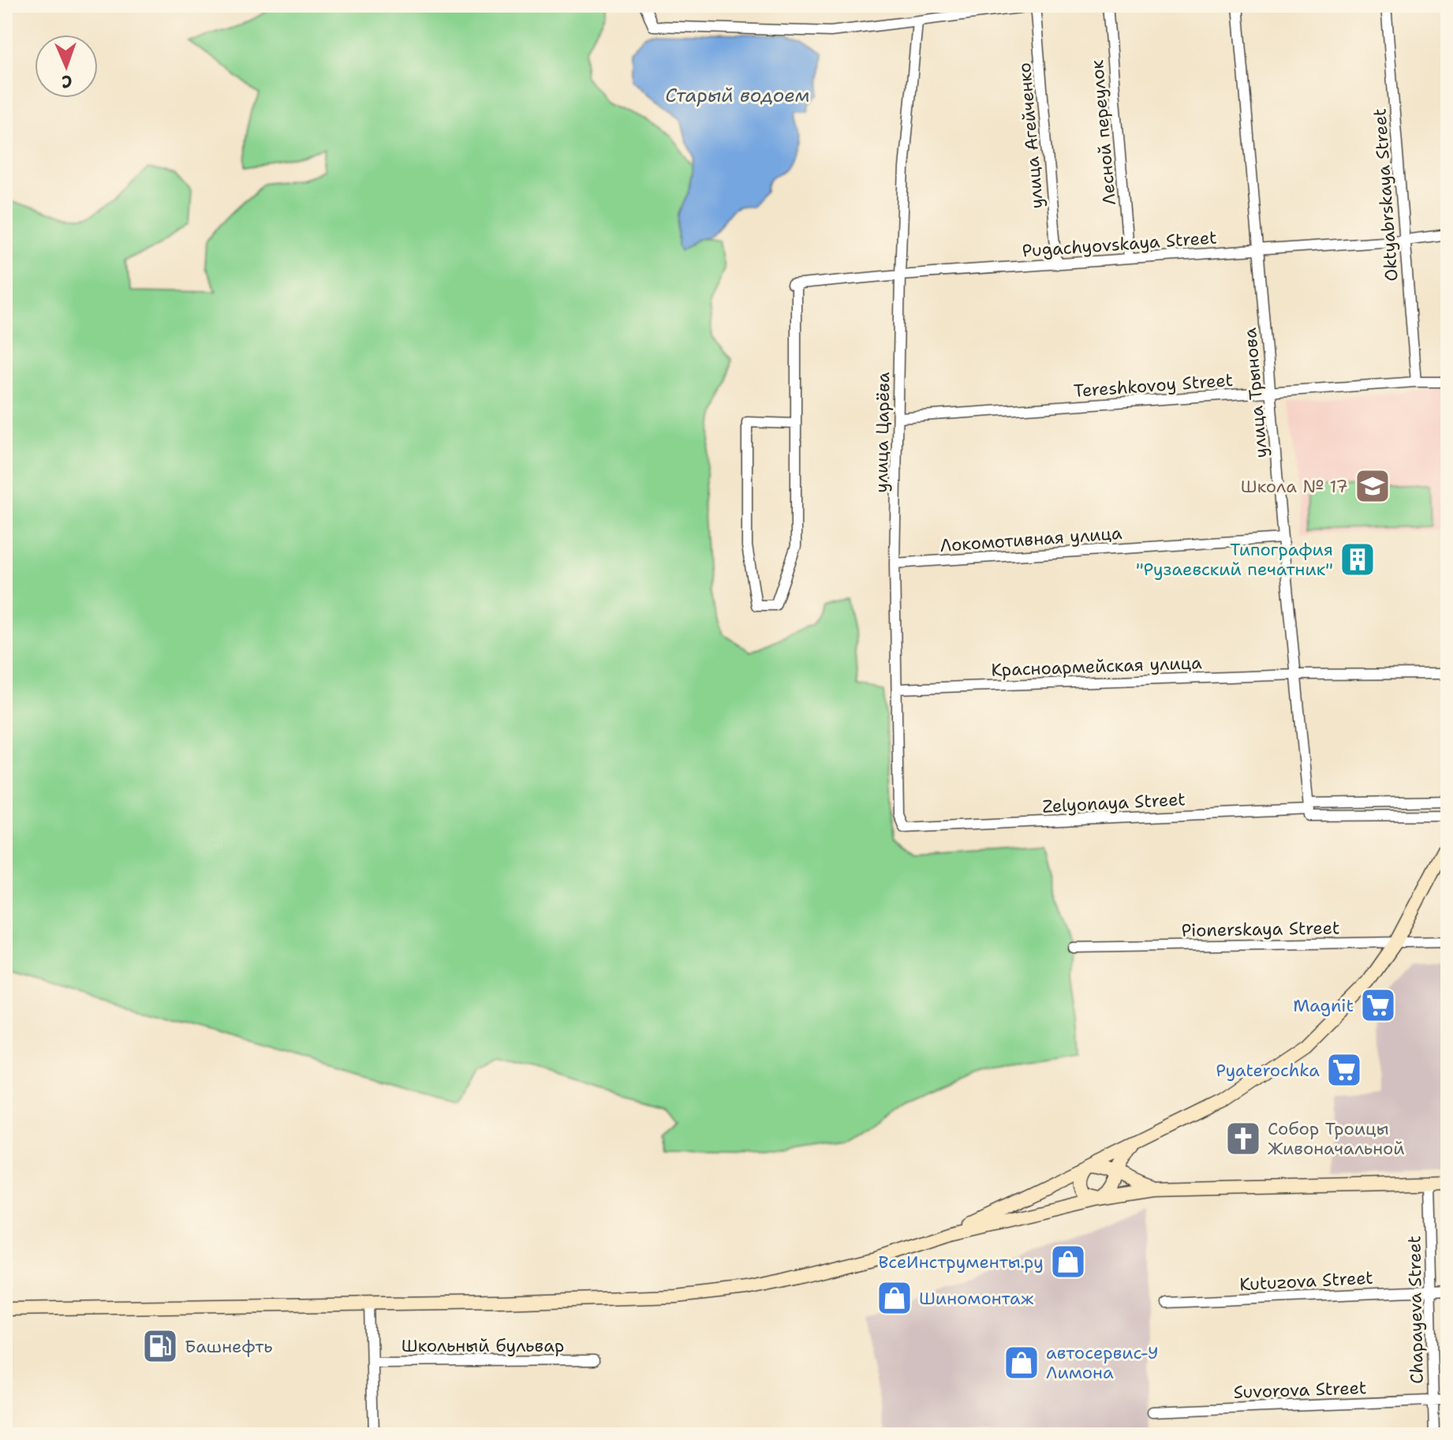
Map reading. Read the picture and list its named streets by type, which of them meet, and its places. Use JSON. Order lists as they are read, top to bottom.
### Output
{
  "streets": {
    "street": [
      "Лесной переулок",
      "улица Агейченко",
      "Oktyabrskaya Street",
      "Pugachyovskaya Street",
      "Tereshkovoy Street",
      "улица Трынова",
      "улица Царёва",
      "Локомотивная улица",
      "Красноармейская улица",
      "Zelyonaya Street",
      "Pionerskaya Street",
      "Kutuzova Street",
      "Chapayeva Street",
      "Школьный бульвар",
      "Suvorova Street"
    ]
  },
  "crossings": [
    ["Лесной переулок", "Pugachyovskaya Street"],
    ["улица Агейченко", "Pugachyovskaya Street"],
    ["Oktyabrskaya Street", "Pugachyovskaya Street"],
    ["Oktyabrskaya Street", "Tereshkovoy Street"],
    ["Pugachyovskaya Street", "улица Трынова"],
    ["Pugachyovskaya Street", "улица Царёва"],
    ["Tereshkovoy Street", "улица Трынова"],
    ["Tereshkovoy Street", "улица Царёва"],
    ["улица Трынова", "Локомотивная улица"],
    ["улица Трынова", "Красноармейская улица"],
    ["улица Трынова", "Zelyonaya Street"],
    ["улица Царёва", "Локомотивная улица"],
    ["улица Царёва", "Красноармейская улица"],
    ["улица Царёва", "Zelyonaya Street"],
    ["Kutuzova Street", "Chapayeva Street"],
    ["Chapayeva Street", "Suvorova Street"]
  ],
  "water": ["Старый водоем"],
  "places": {
    "school or university": ["Школа № 17"],
    "building": ["Типография \"Рузаевский печатник\""],
    "supermarket": ["Magnit", "Pyaterochka"],
    "church": ["Собор Троицы Живоначальной"],
    "shop": ["ВсеИнструменты.ру", "Шиномонтаж", "автосервис-У Лимона"],
    "fuel station": ["Башнефть"]
  },
  "north": "bottom"
}
